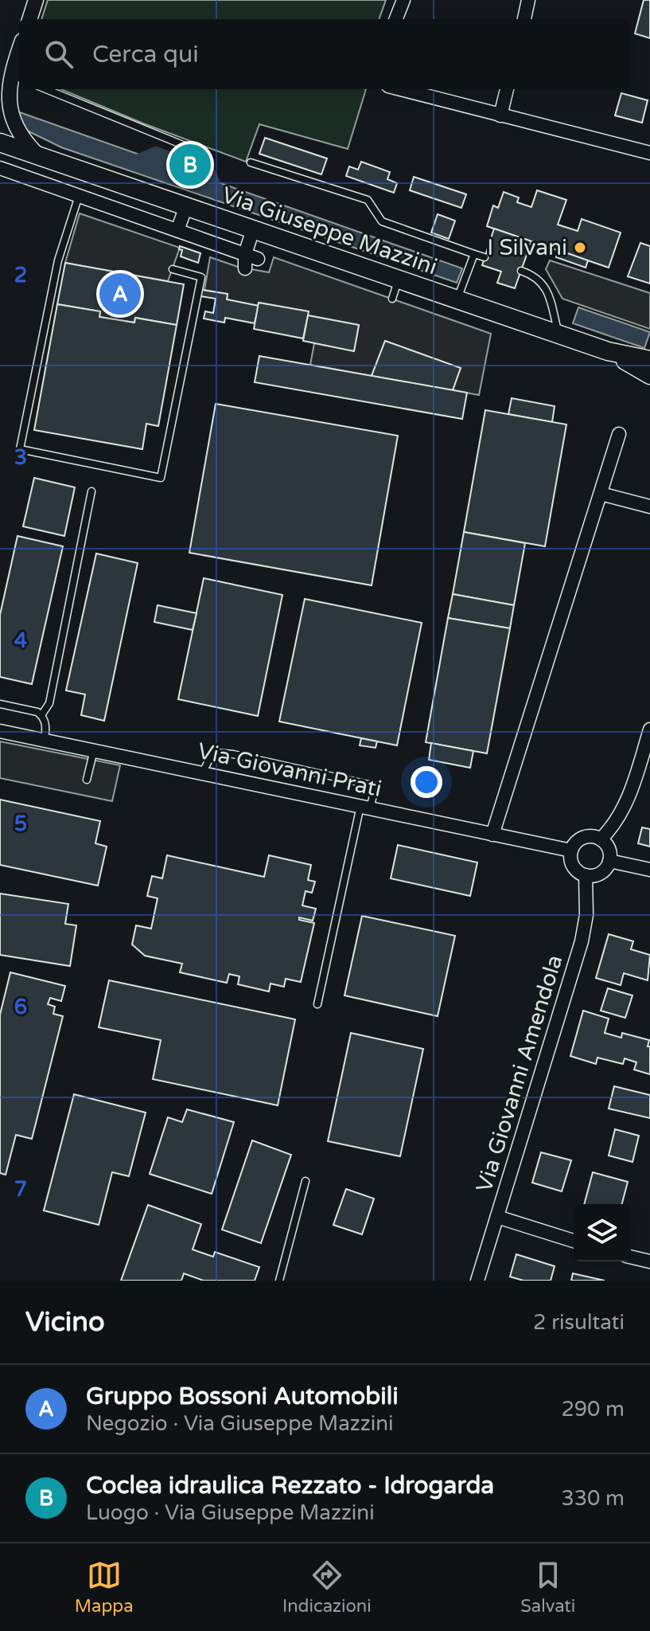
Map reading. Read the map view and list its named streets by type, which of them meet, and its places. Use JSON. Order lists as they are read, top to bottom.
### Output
{
  "streets": {
    "main road": ["Via Giuseppe Mazzini"],
    "street": ["Via Giovanni Prati", "Via Giovanni Amendola"]
  },
  "crossings": [
    ["Via Giovanni Prati", "Via Giovanni Amendola"]
  ],
  "places": ["I Silvani"],
  "page": {
    "search": "Cerca qui",
    "pins": ["B", "A"],
    "heading": ["Vicino", "2 risultati"],
    "list": [
      {
        "mark": "A",
        "name": "Gruppo Bossoni Automobili",
        "note": "Negozio · Via Giuseppe Mazzini",
        "value": "290 m"
      },
      {
        "mark": "B",
        "name": "Coclea idraulica Rezzato - Idrogarda",
        "note": "Luogo · Via Giuseppe Mazzini",
        "value": "330 m"
      }
    ],
    "nav": ["Mappa", "Indicazioni", "Salvati"]
  },
  "grid": {
    "rows": [
      "2",
      "3",
      "4",
      "5",
      "6",
      "7"
    ]
  }
}
